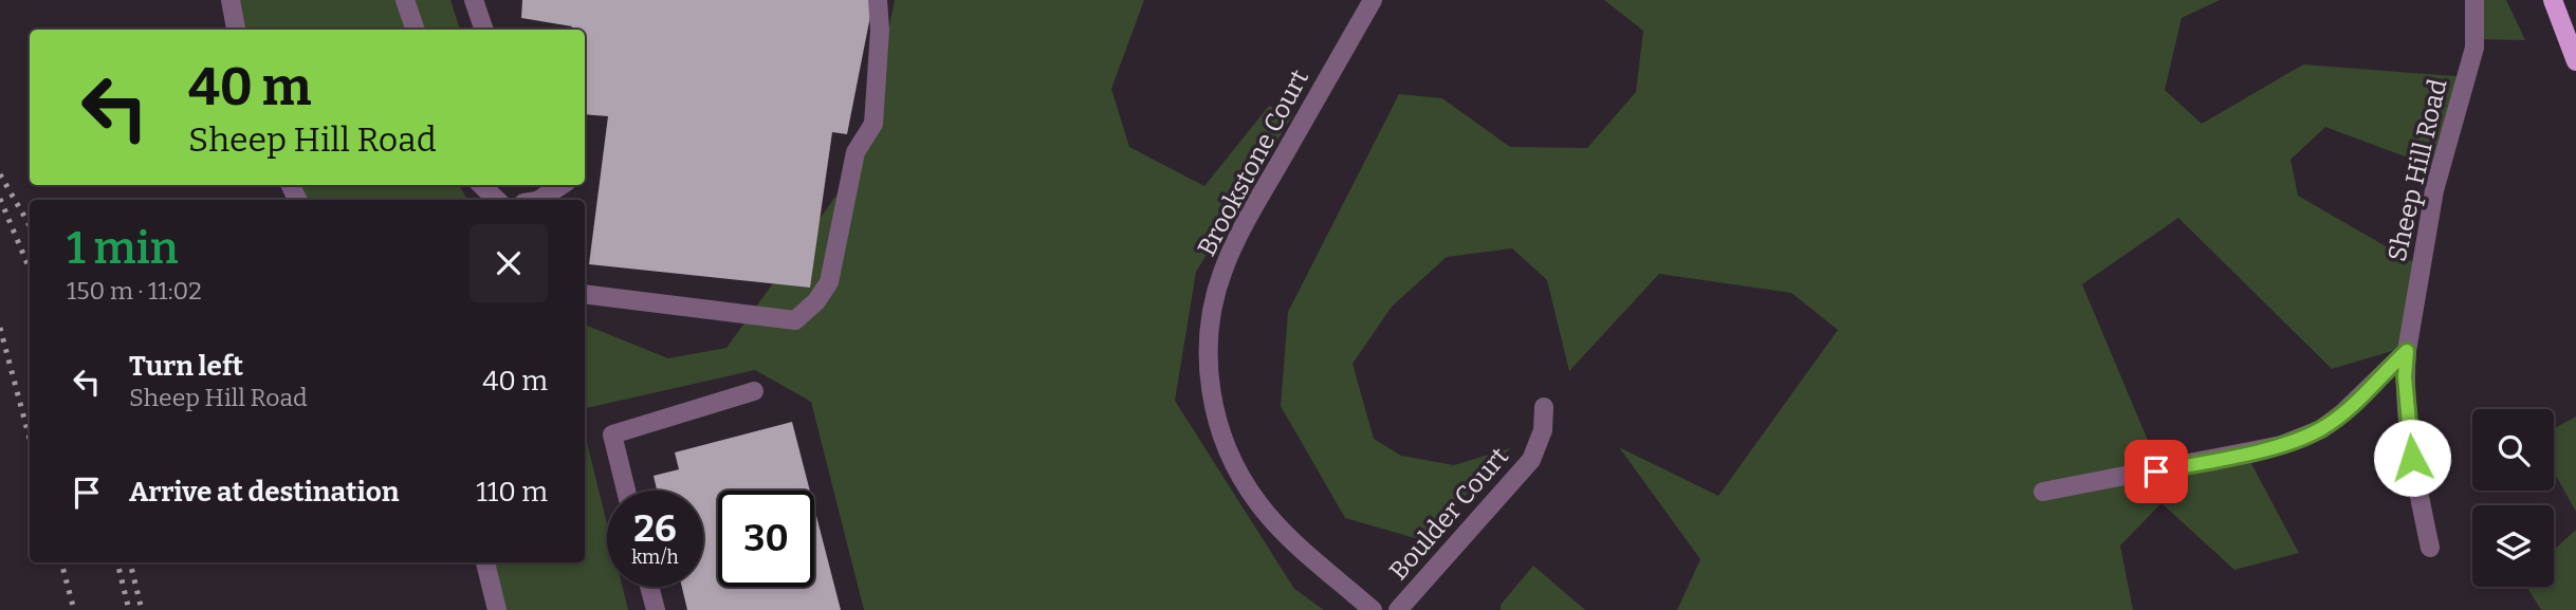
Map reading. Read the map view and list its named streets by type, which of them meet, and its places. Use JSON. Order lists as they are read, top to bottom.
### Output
{
  "streets": {
    "street": ["Brookstone Court", "Sheep Hill Road", "Boulder Court"]
  },
  "page": {
    "turn": ["40 m", "Sheep Hill Road"],
    "heading": ["1 min", "150 m · 11:02"],
    "list": [
      {
        "name": "Turn left",
        "note": "Sheep Hill Road",
        "value": "40 m"
      },
      {
        "name": "Arrive at destination",
        "value": "110 m"
      }
    ],
    "speed": "26 km/h",
    "limit": "30"
  }
}
